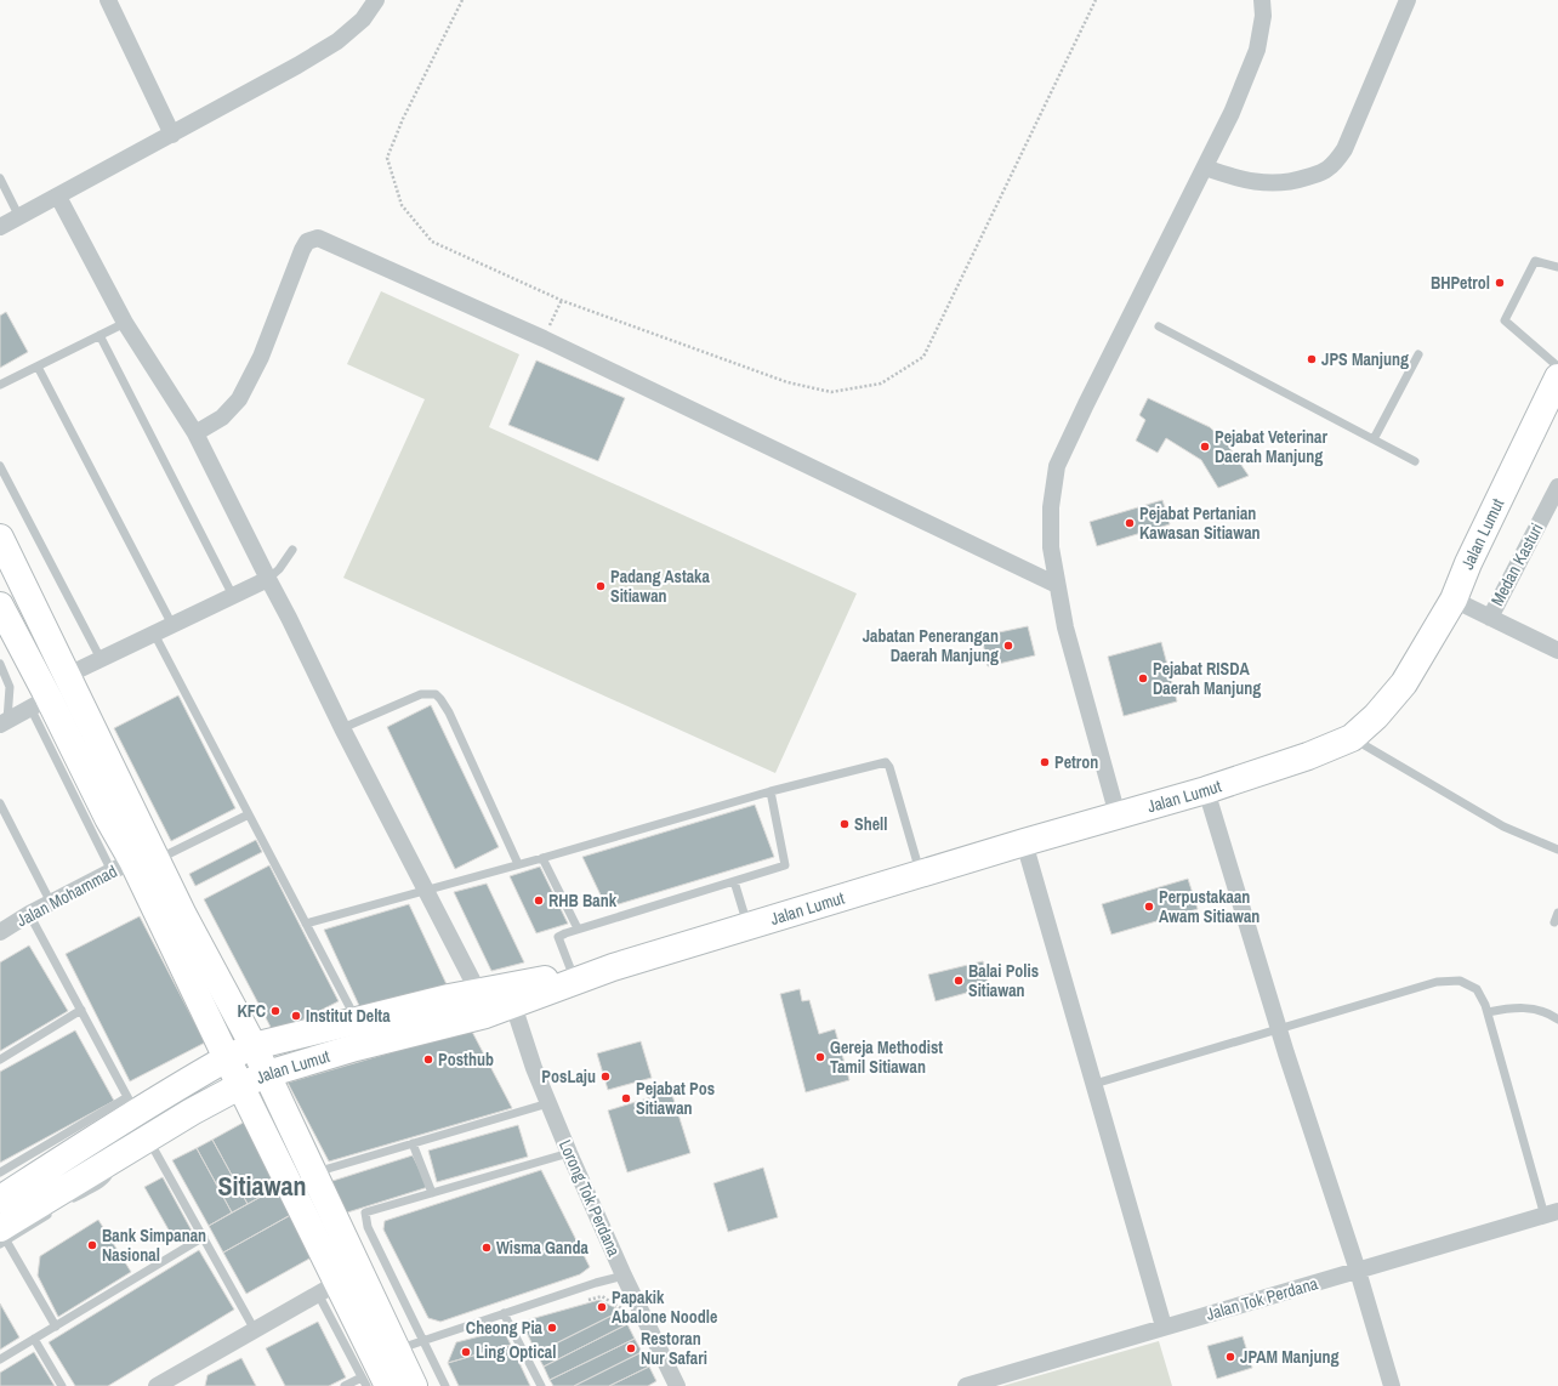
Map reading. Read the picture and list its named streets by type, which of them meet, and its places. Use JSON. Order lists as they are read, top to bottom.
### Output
{
  "streets": {
    "main road": ["Jalan Lumut"],
    "street": [
      "Medan Kasturi",
      "Jalan Mohammad",
      "Lorong Tok Perdana",
      "Jalan Tok Perdana"
    ]
  },
  "crossings": [
    ["Jalan Lumut", "Lorong Tok Perdana"]
  ],
  "districts": ["Sitiawan"],
  "places": [
    "BHPetrol",
    "JPS Manjung",
    "Pejabat Veterinar Daerah Manjung",
    "Pejabat Pertanian Kawasan Sitiawan",
    "Padang Astaka Sitiawan",
    "Jabatan Penerangan Daerah Manjung",
    "Pejabat RISDA Daerah Manjung",
    "Petron",
    "Shell",
    "RHB Bank",
    "Perpustakaan Awam Sitiawan",
    "Balai Polis Sitiawan",
    "KFC",
    "Institut Delta",
    "Gereja Methodist Tamil Sitiawan",
    "Posthub",
    "PosLaju",
    "Pejabat Pos Sitiawan",
    "Bank Simpanan Nasional",
    "Wisma Ganda",
    "Papakik Abalone Noodle",
    "Cheong Pia",
    "Restoran Nur Safari",
    "Ling Optical",
    "JPAM Manjung"
  ]
}
